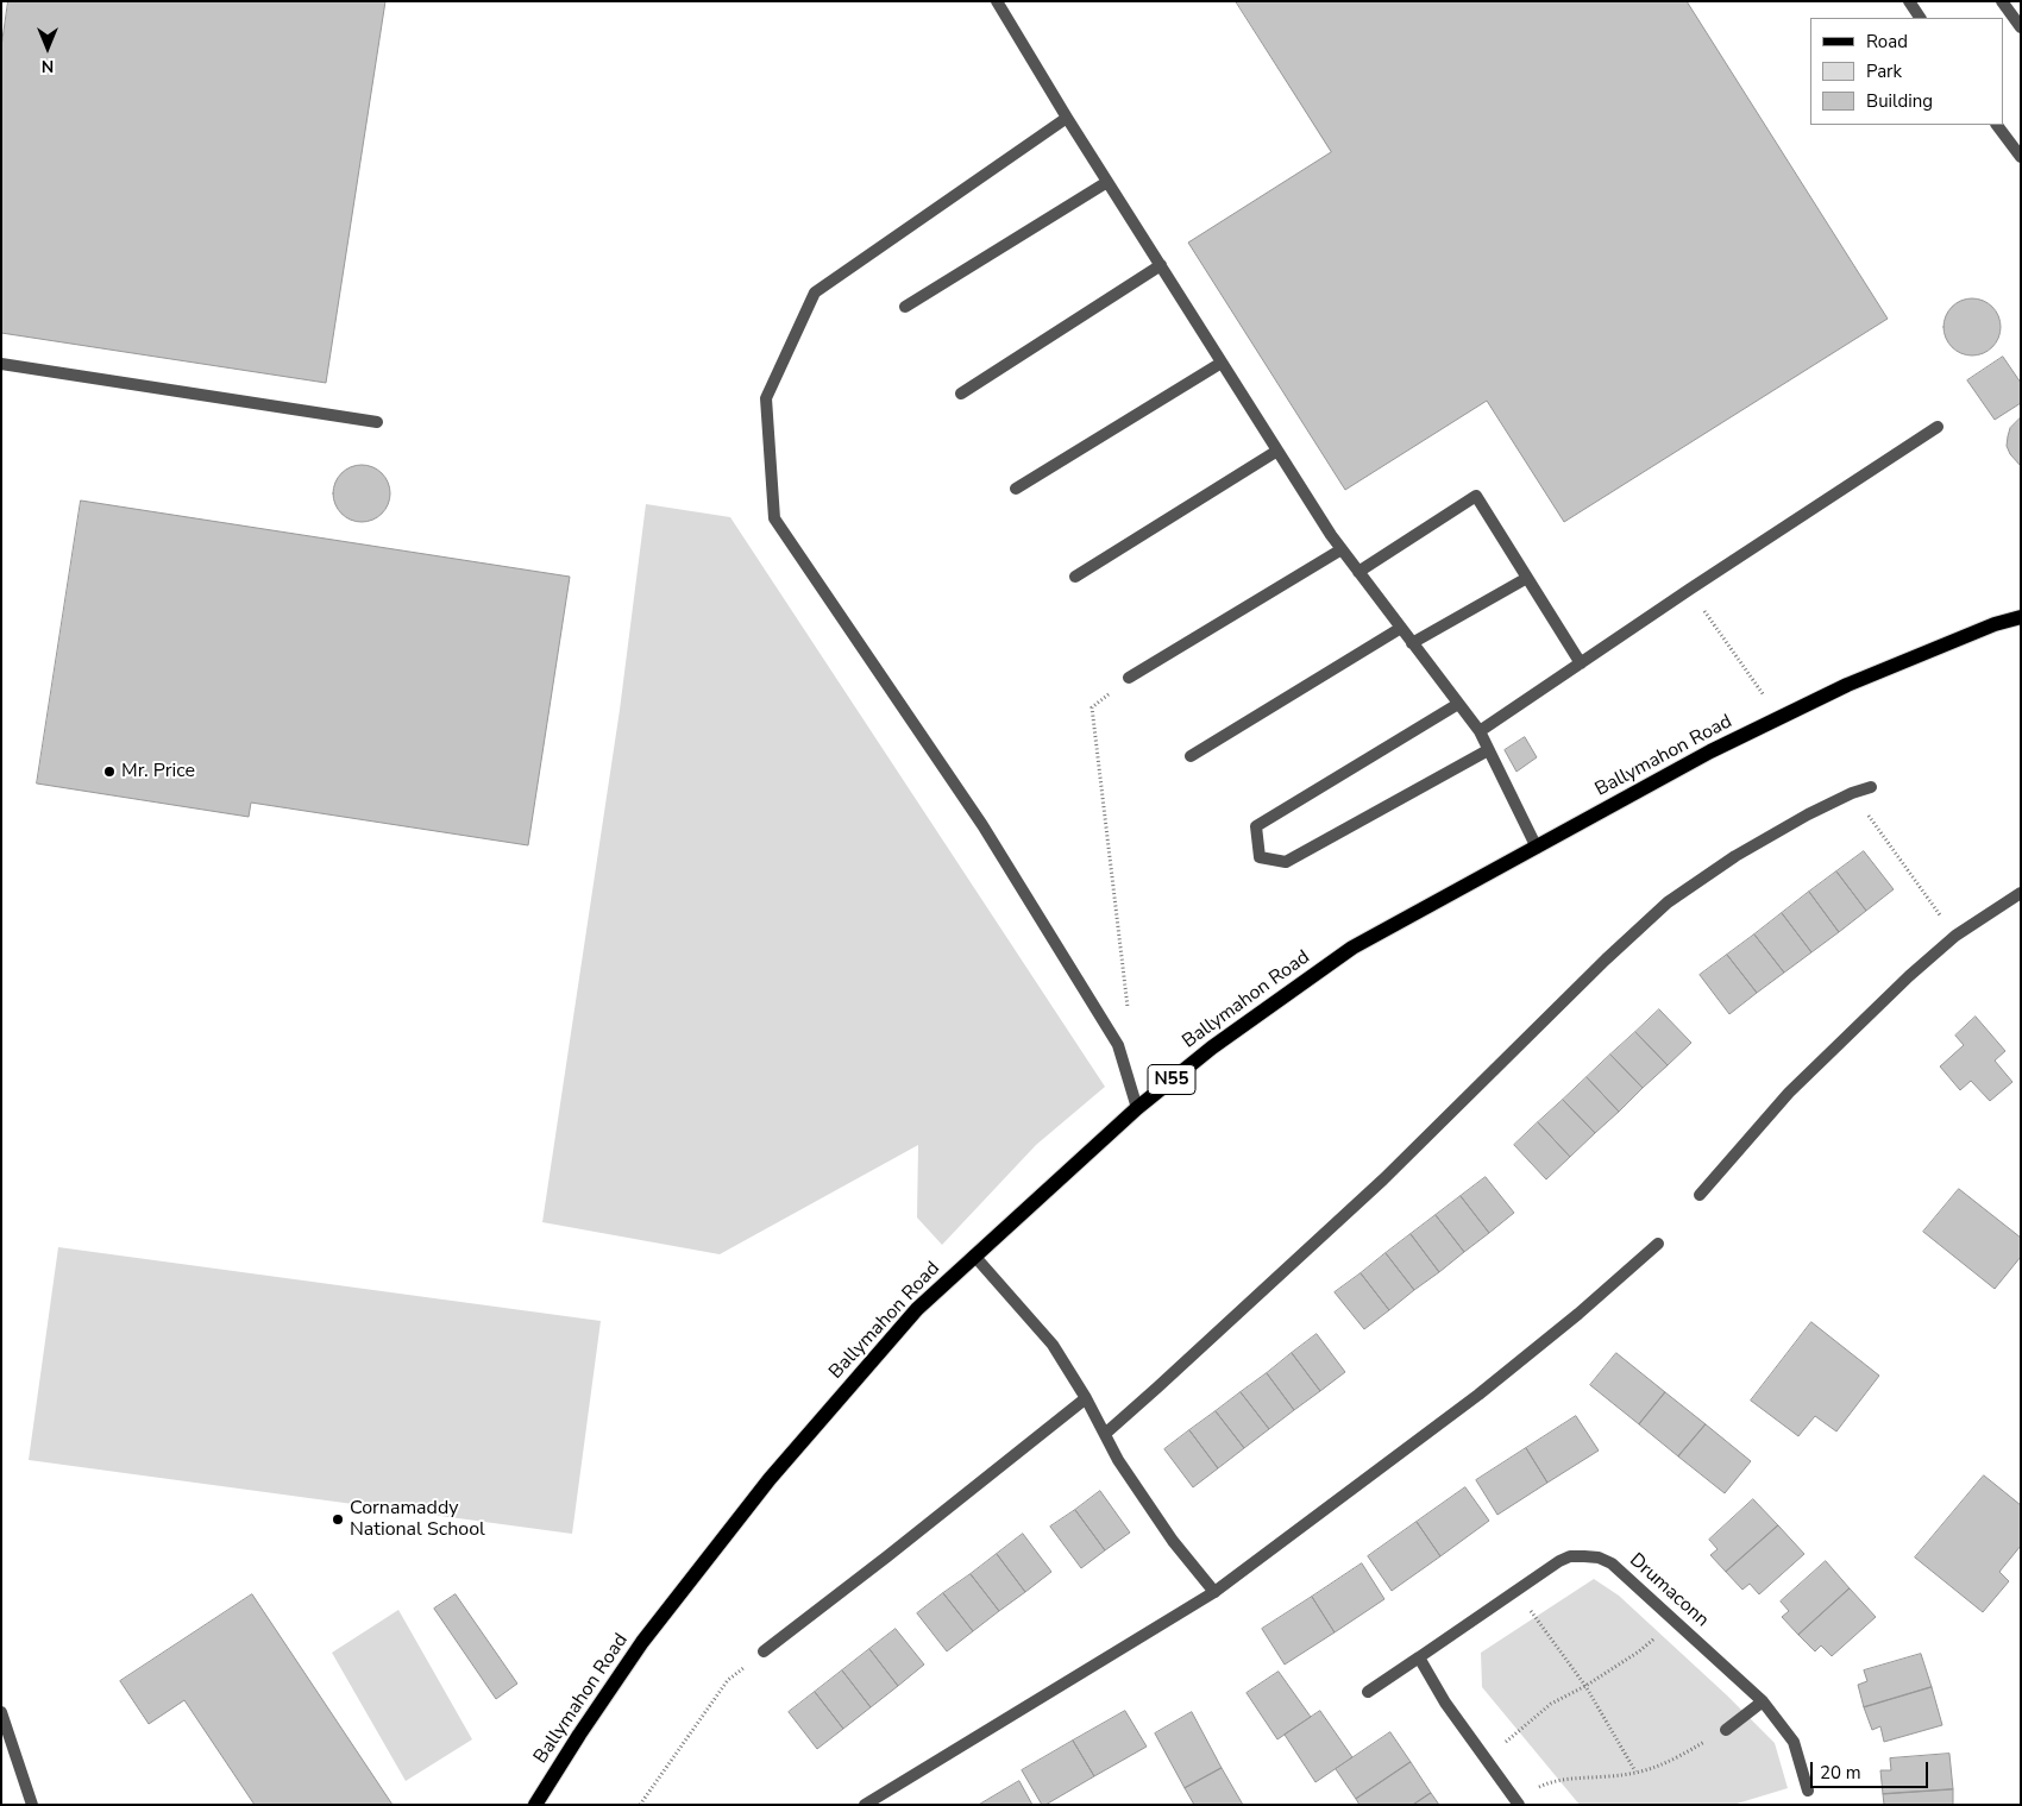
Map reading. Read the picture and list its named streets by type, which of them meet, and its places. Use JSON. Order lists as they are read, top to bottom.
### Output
{
  "streets": {
    "main road": ["Ballymahon Road", "N55"],
    "street": ["Drumaconn"]
  },
  "places": ["Mr. Price", "Cornamaddy National School"],
  "legend": ["Road", "Park", "Building"],
  "scale_bar": "20 m",
  "north": "bottom"
}
